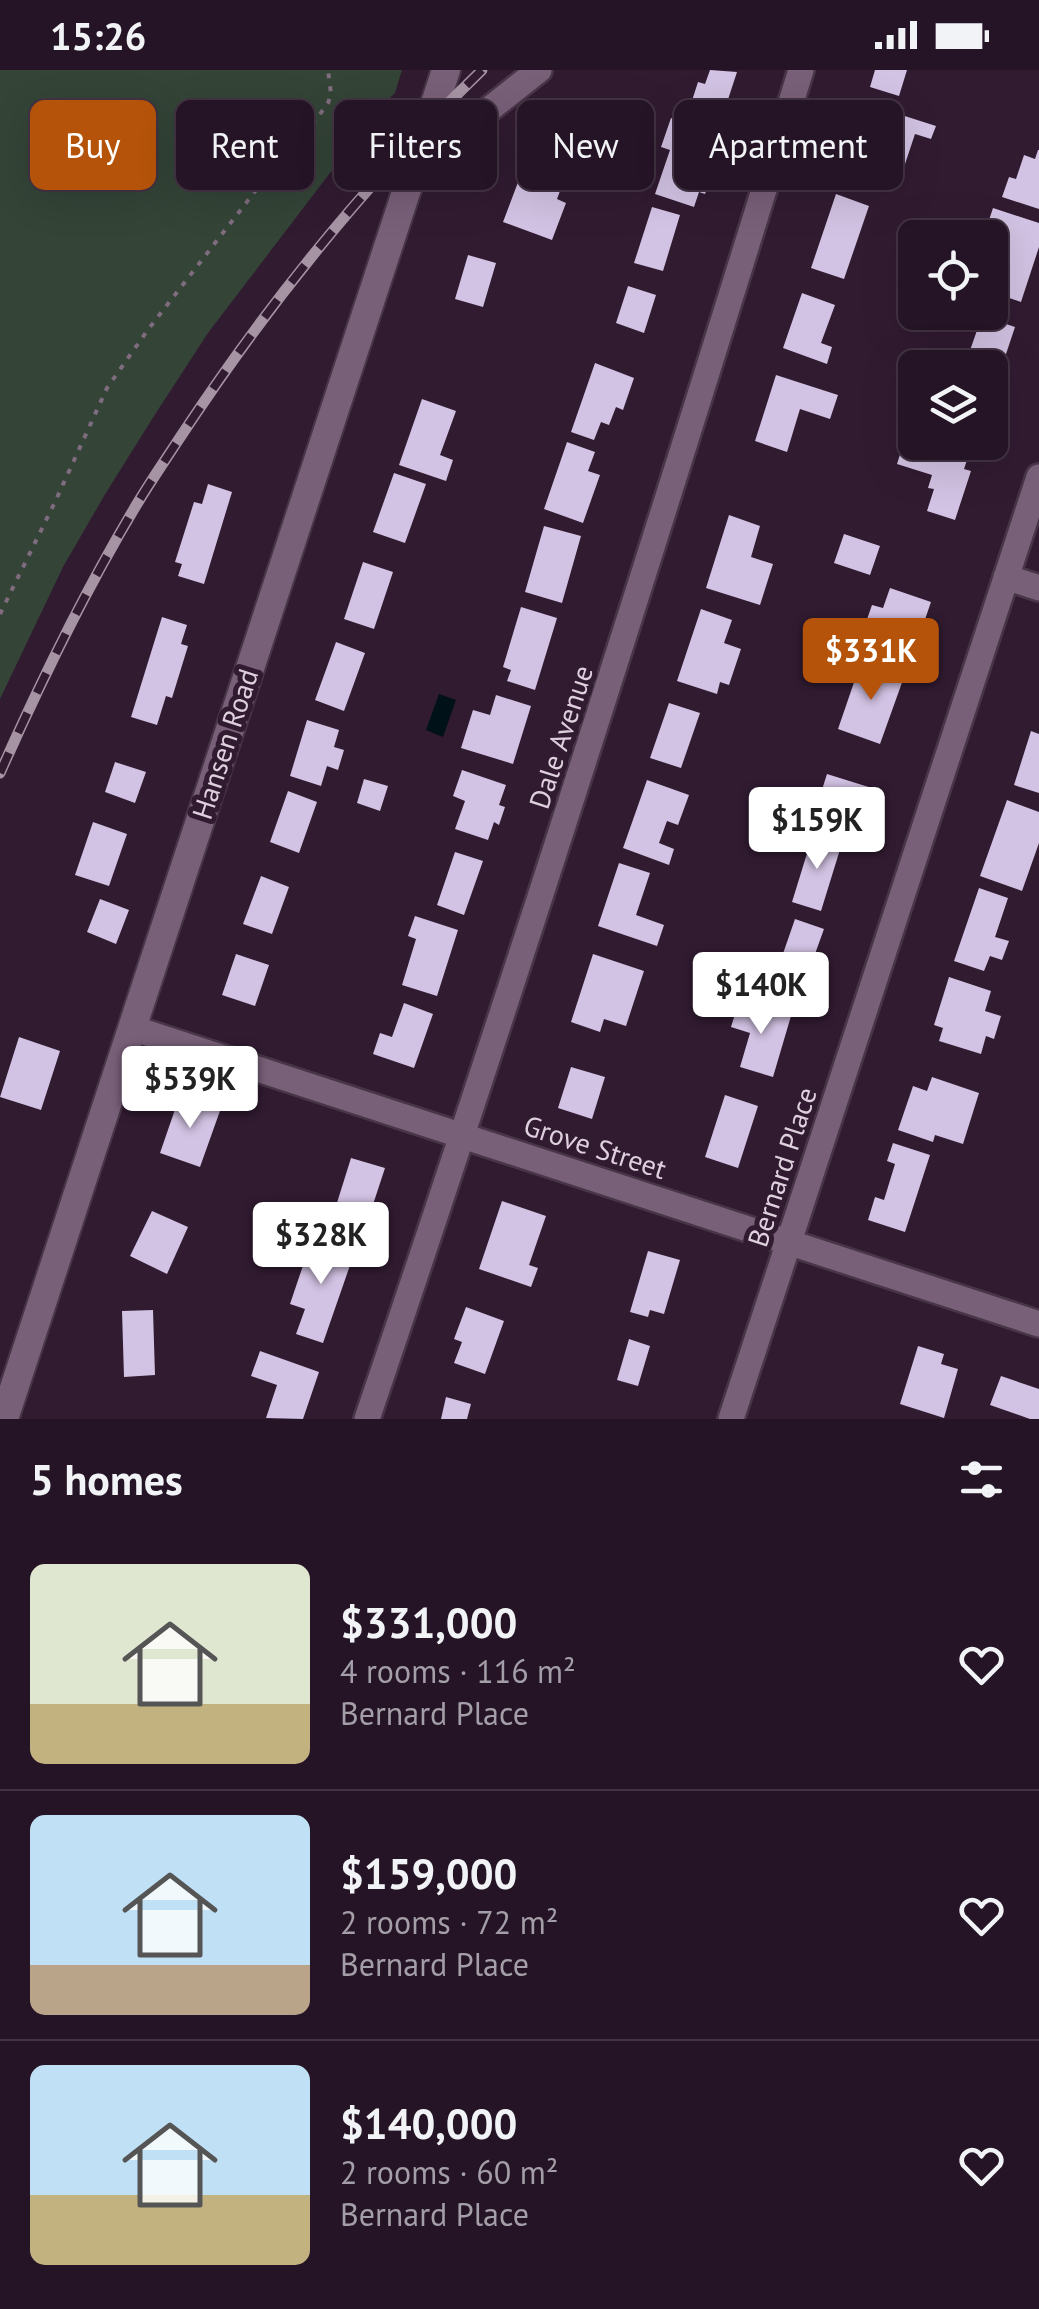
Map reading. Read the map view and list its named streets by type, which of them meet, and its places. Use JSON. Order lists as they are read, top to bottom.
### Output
{
  "streets": {
    "street": [
      "Dale Avenue",
      "Hansen Road",
      "Grove Street",
      "Bernard Place"
    ]
  },
  "crossings": [
    ["Dale Avenue", "Grove Street"],
    ["Hansen Road", "Grove Street"],
    ["Grove Street", "Bernard Place"]
  ],
  "page": {
    "status": "15:26",
    "chip": [
      "Buy",
      "Rent",
      "Filters",
      "New",
      "Apartment"
    ],
    "price": [
      "$331K",
      "$159K",
      "$140K",
      "$539K",
      "$328K"
    ],
    "heading": "5 homes",
    "list": [
      {
        "name": "$331,000",
        "note": "4 rooms · 116 m² · Bernard Place"
      },
      {
        "name": "$159,000",
        "note": "2 rooms · 72 m² · Bernard Place"
      },
      {
        "name": "$140,000",
        "note": "2 rooms · 60 m² · Bernard Place"
      }
    ]
  }
}
